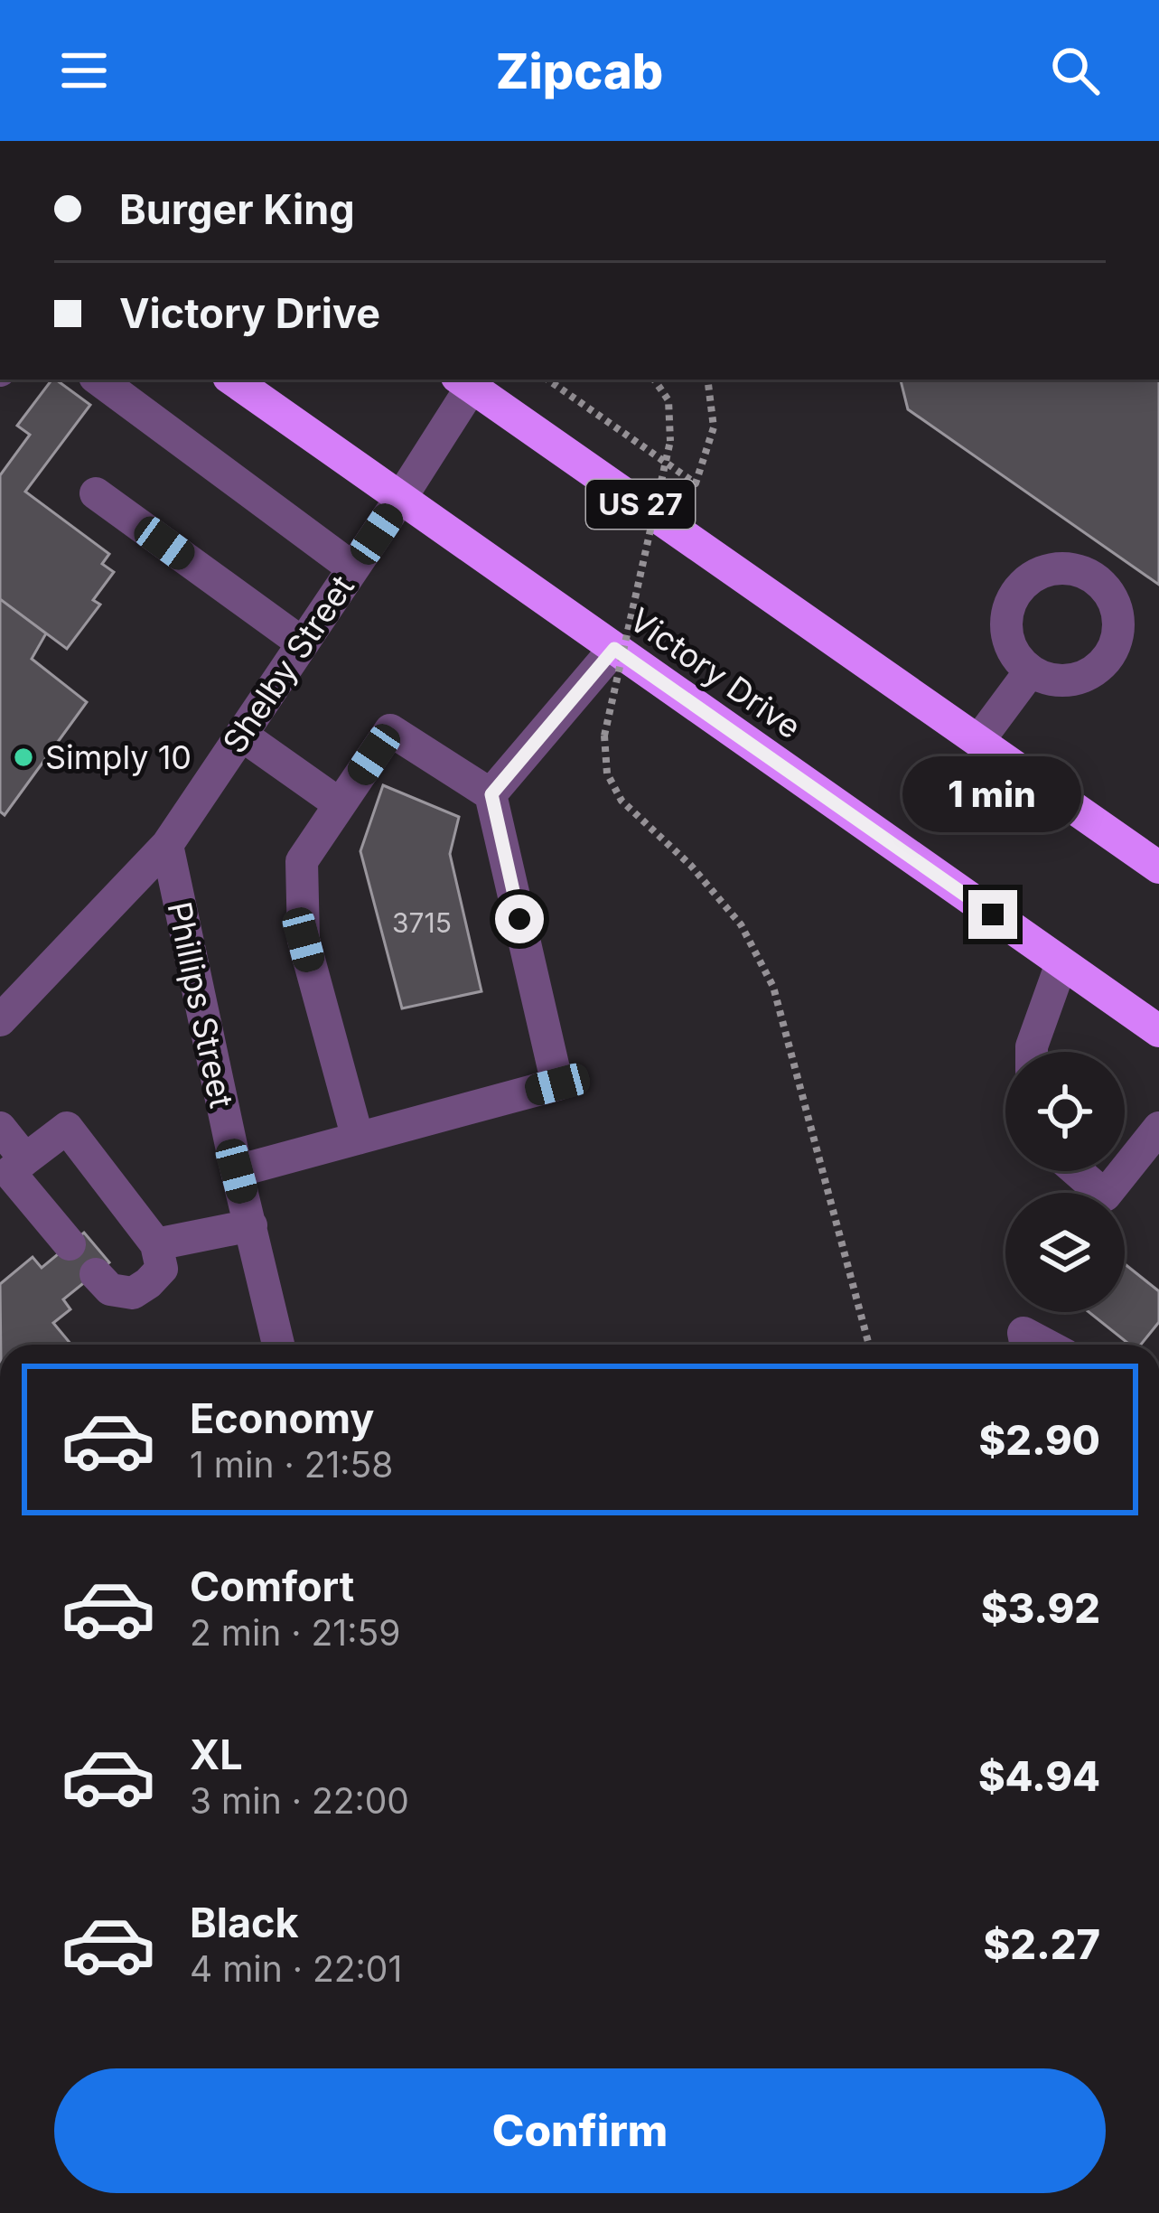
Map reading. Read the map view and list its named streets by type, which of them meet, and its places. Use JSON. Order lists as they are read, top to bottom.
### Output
{
  "streets": {
    "highway": ["US 27", "Victory Drive"],
    "street": ["Shelby Street", "Phillips Street"]
  },
  "crossings": [
    ["US 27", "Shelby Street"],
    ["Shelby Street", "Victory Drive"],
    ["Shelby Street", "Phillips Street"]
  ],
  "places": ["Simply 10"],
  "house_numbers": ["3715"],
  "page": {
    "header": "Zipcab",
    "banner": ["Burger King", "Victory Drive"],
    "bubble": "1 min",
    "list": [
      {
        "name": "Economy",
        "note": "1 min · 21:58",
        "value": "$2.90"
      },
      {
        "name": "Comfort",
        "note": "2 min · 21:59",
        "value": "$3.92"
      },
      {
        "name": "XL",
        "note": "3 min · 22:00",
        "value": "$4.94"
      },
      {
        "name": "Black",
        "note": "4 min · 22:01",
        "value": "$2.27"
      }
    ],
    "buttons": "Confirm"
  }
}
